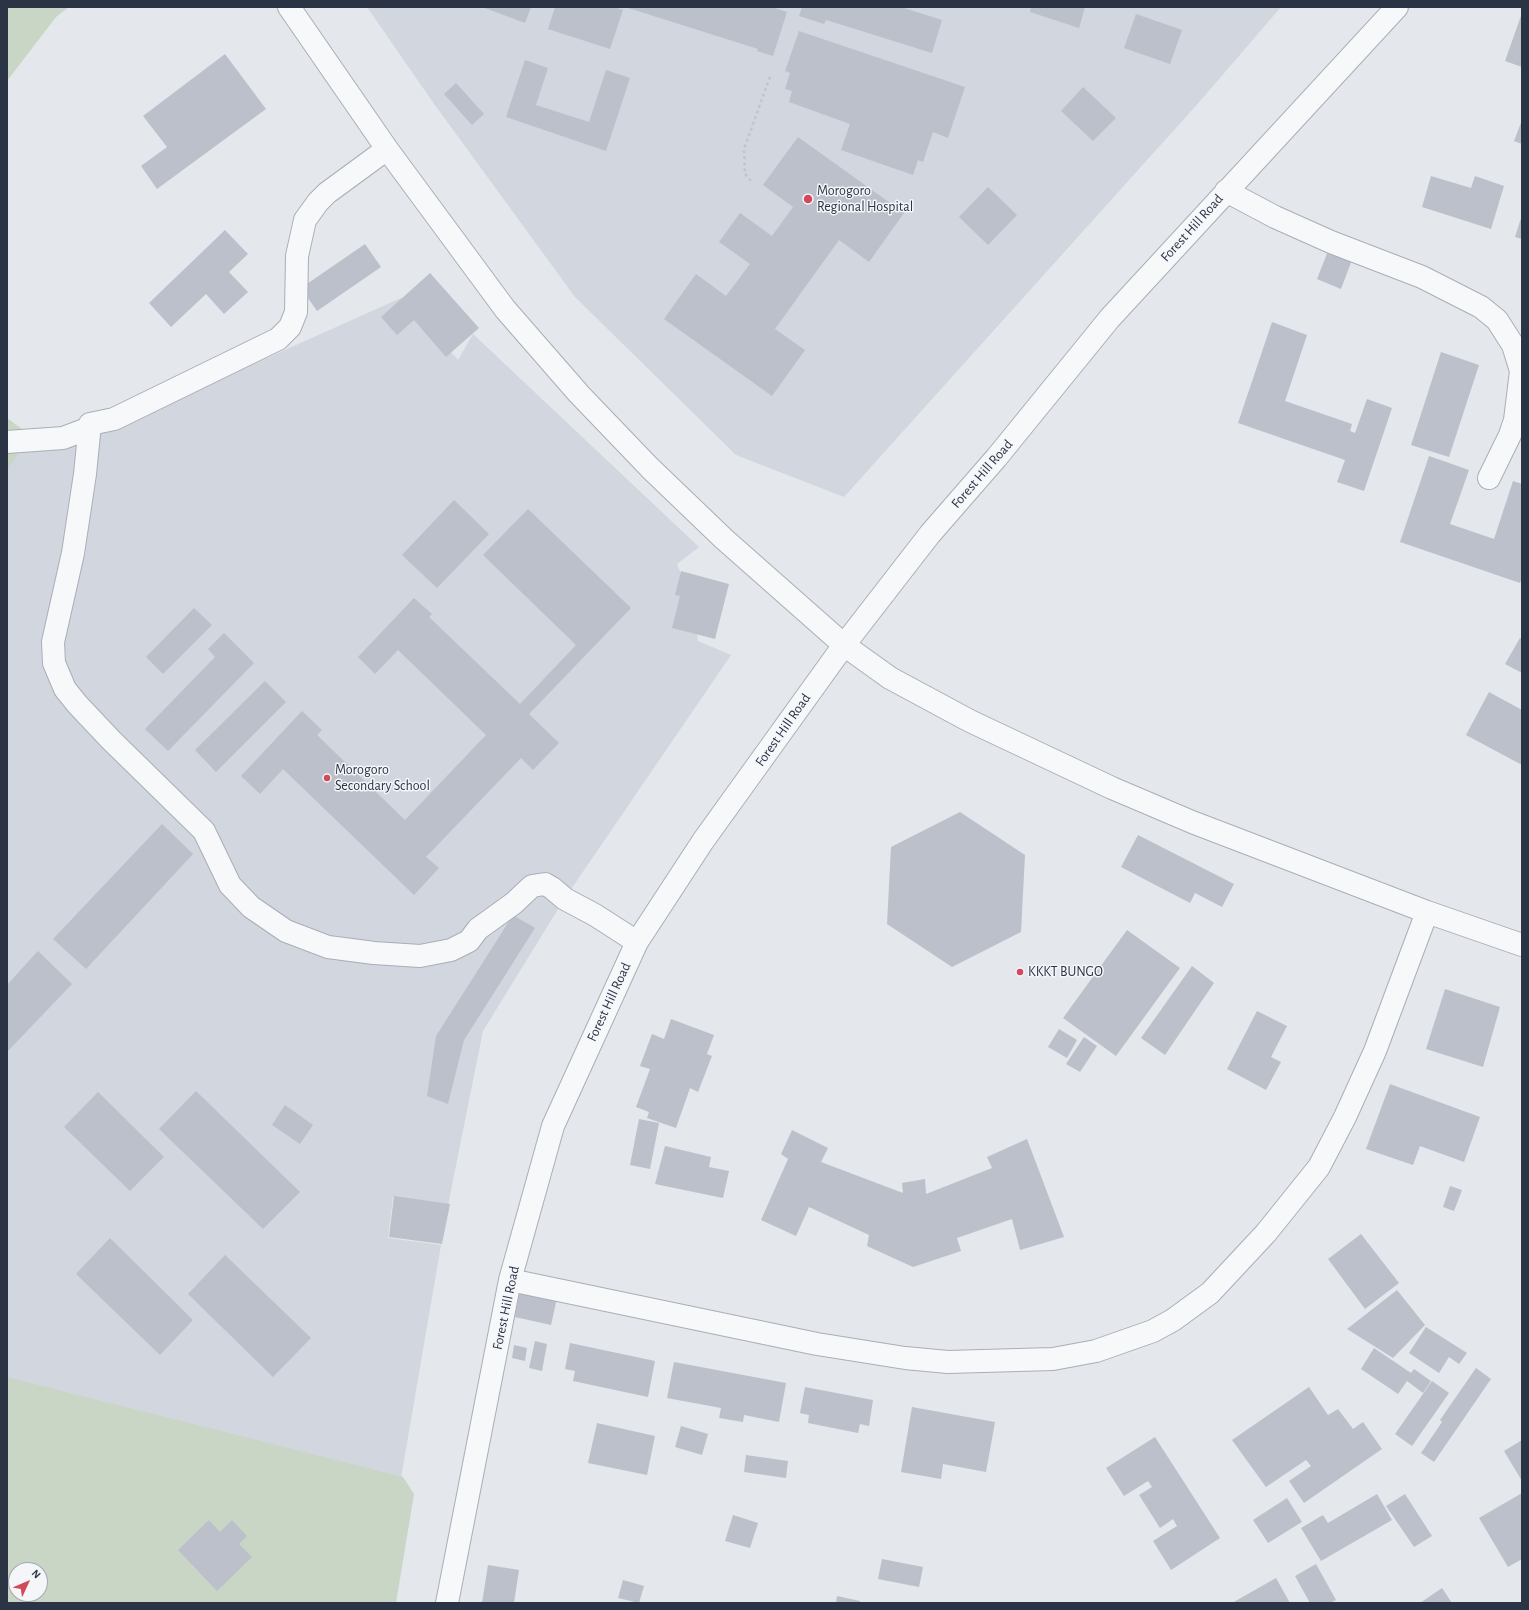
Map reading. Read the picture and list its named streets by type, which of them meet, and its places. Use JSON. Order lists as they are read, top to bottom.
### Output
{
  "streets": {
    "street": ["Forest Hill Road"]
  },
  "places": ["Morogoro Regional Hospital", "Morogoro Secondary School", "KKKT BUNGO"],
  "north": "top right"
}
